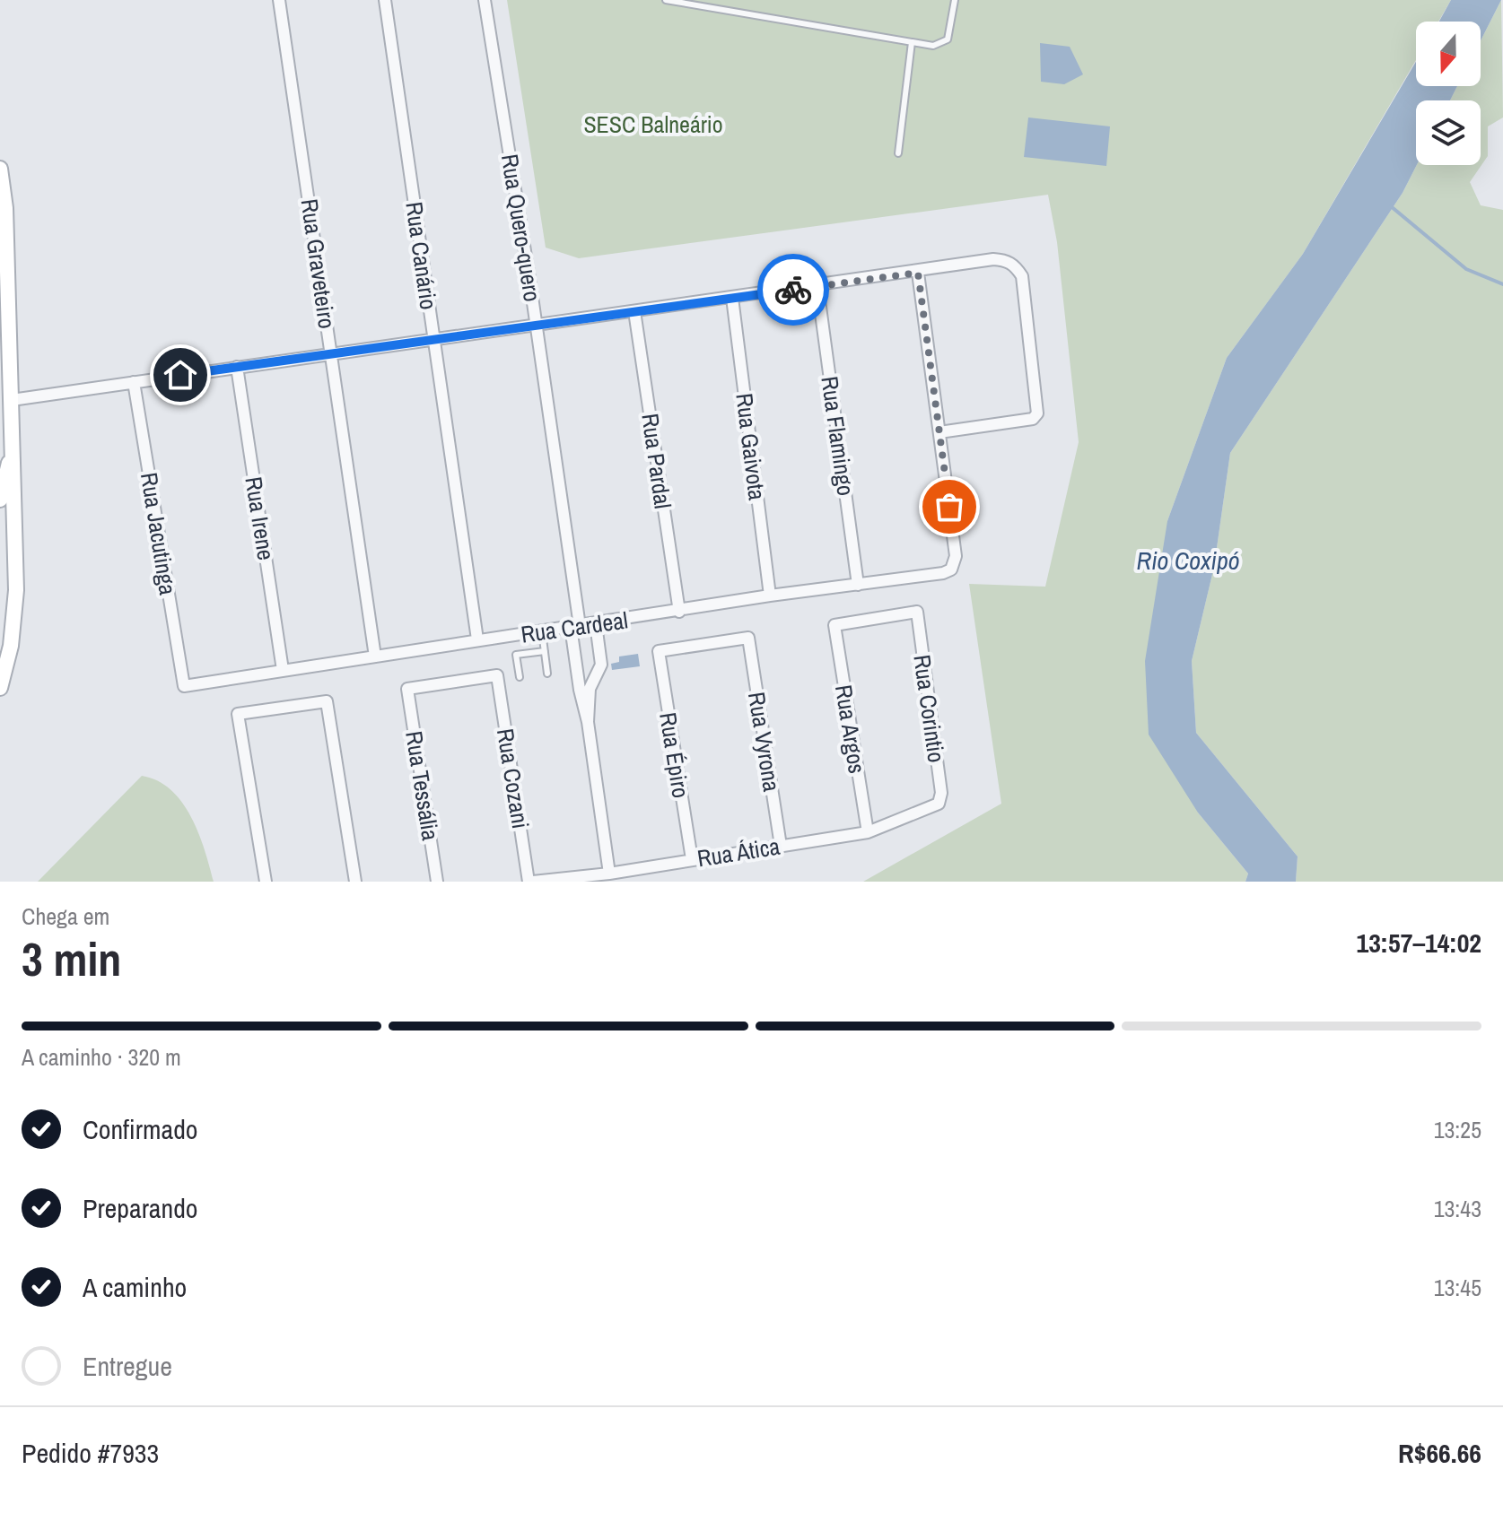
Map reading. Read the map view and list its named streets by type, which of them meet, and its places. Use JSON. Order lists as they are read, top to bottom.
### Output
{
  "streets": {
    "street": [
      "Rua Quero-quero",
      "Rua Canário",
      "Rua Graveteiro",
      "Rua Flamingo",
      "Rua Gaivota",
      "Rua Pardal",
      "Rua Irene",
      "Rua Jacutinga",
      "Rua Cardeal",
      "Rua Corintio",
      "Rua Argos",
      "Rua Vyrona",
      "Rua Épiro",
      "Rua Cozani",
      "Rua Tessália",
      "Rua Ática"
    ]
  },
  "crossings": [
    ["Rua Quero-quero", "Rua Cardeal"],
    ["Rua Canário", "Rua Cardeal"],
    ["Rua Graveteiro", "Rua Cardeal"],
    ["Rua Flamingo", "Rua Cardeal"],
    ["Rua Gaivota", "Rua Cardeal"],
    ["Rua Pardal", "Rua Cardeal"],
    ["Rua Irene", "Rua Cardeal"],
    ["Rua Jacutinga", "Rua Cardeal"],
    ["Rua Corintio", "Rua Argos"],
    ["Rua Corintio", "Rua Ática"],
    ["Rua Argos", "Rua Ática"],
    ["Rua Vyrona", "Rua Épiro"],
    ["Rua Vyrona", "Rua Ática"],
    ["Rua Épiro", "Rua Ática"],
    ["Rua Cozani", "Rua Tessália"],
    ["Rua Cozani", "Rua Ática"]
  ],
  "water": ["Rio Coxipó"],
  "parks": ["SESC Balneário"],
  "north": "bottom",
  "page": {
    "heading": ["3 min", "Chega em", "13:57–14:02"],
    "panel": ["Pedido #7933", "R$66.66"],
    "bar": "A caminho · 320 m",
    "list": [
      ["Confirmado", "13:25"],
      ["Preparando", "13:43"],
      ["A caminho", "13:45"],
      "Entregue"
    ]
  }
}
